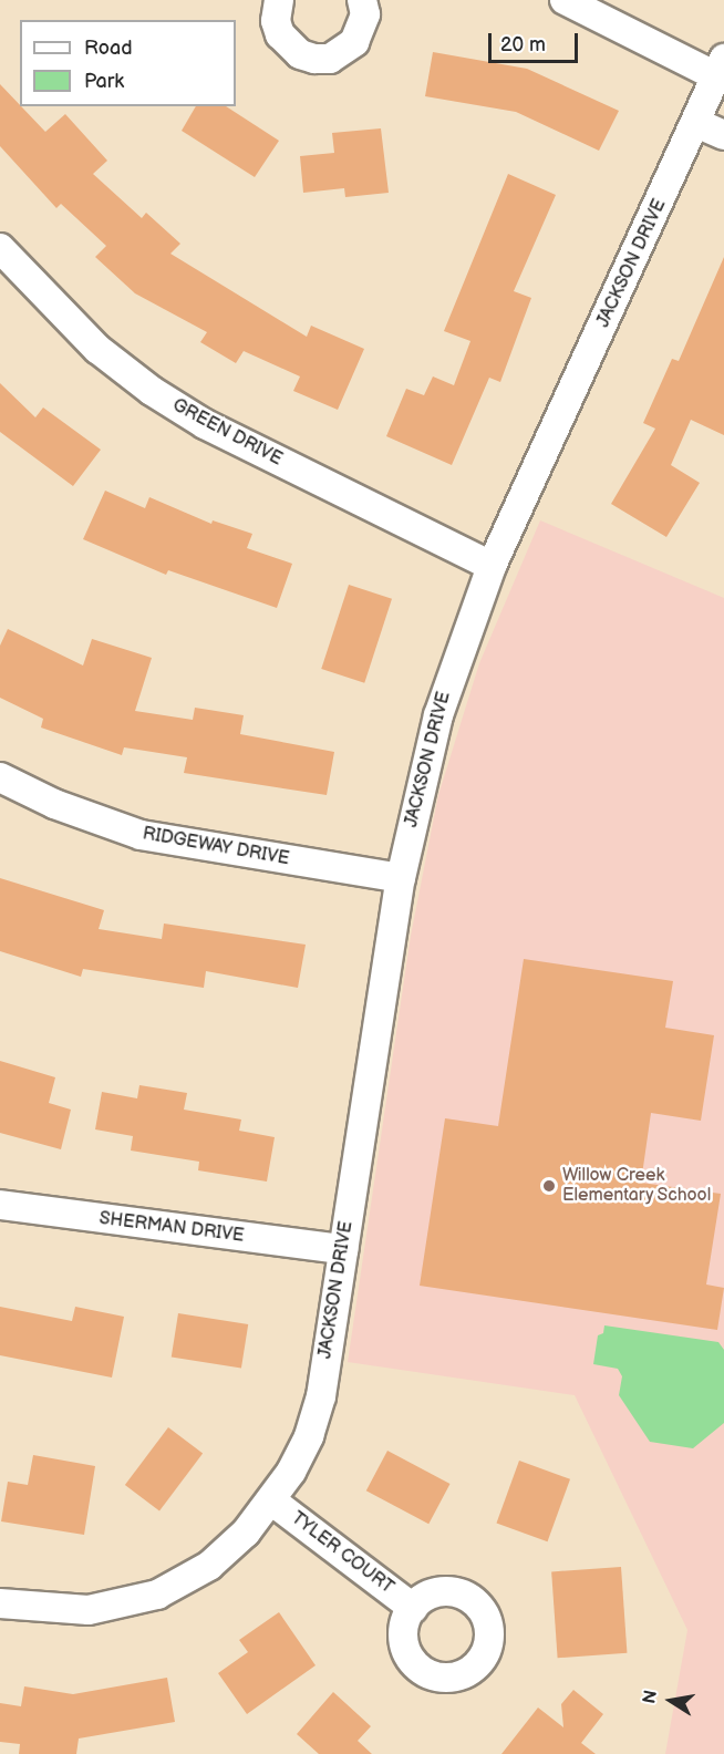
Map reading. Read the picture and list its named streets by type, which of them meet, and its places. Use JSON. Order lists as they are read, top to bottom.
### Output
{
  "streets": {
    "street": [
      "JACKSON DRIVE",
      "GREEN DRIVE",
      "RIDGEWAY DRIVE",
      "SHERMAN DRIVE",
      "TYLER COURT"
    ]
  },
  "crossings": [
    ["JACKSON DRIVE", "GREEN DRIVE"],
    ["JACKSON DRIVE", "RIDGEWAY DRIVE"],
    ["JACKSON DRIVE", "SHERMAN DRIVE"],
    ["JACKSON DRIVE", "TYLER COURT"]
  ],
  "places": ["Willow Creek Elementary School"],
  "legend": ["Road", "Park"],
  "scale_bar": "20 m",
  "north": "left"
}
